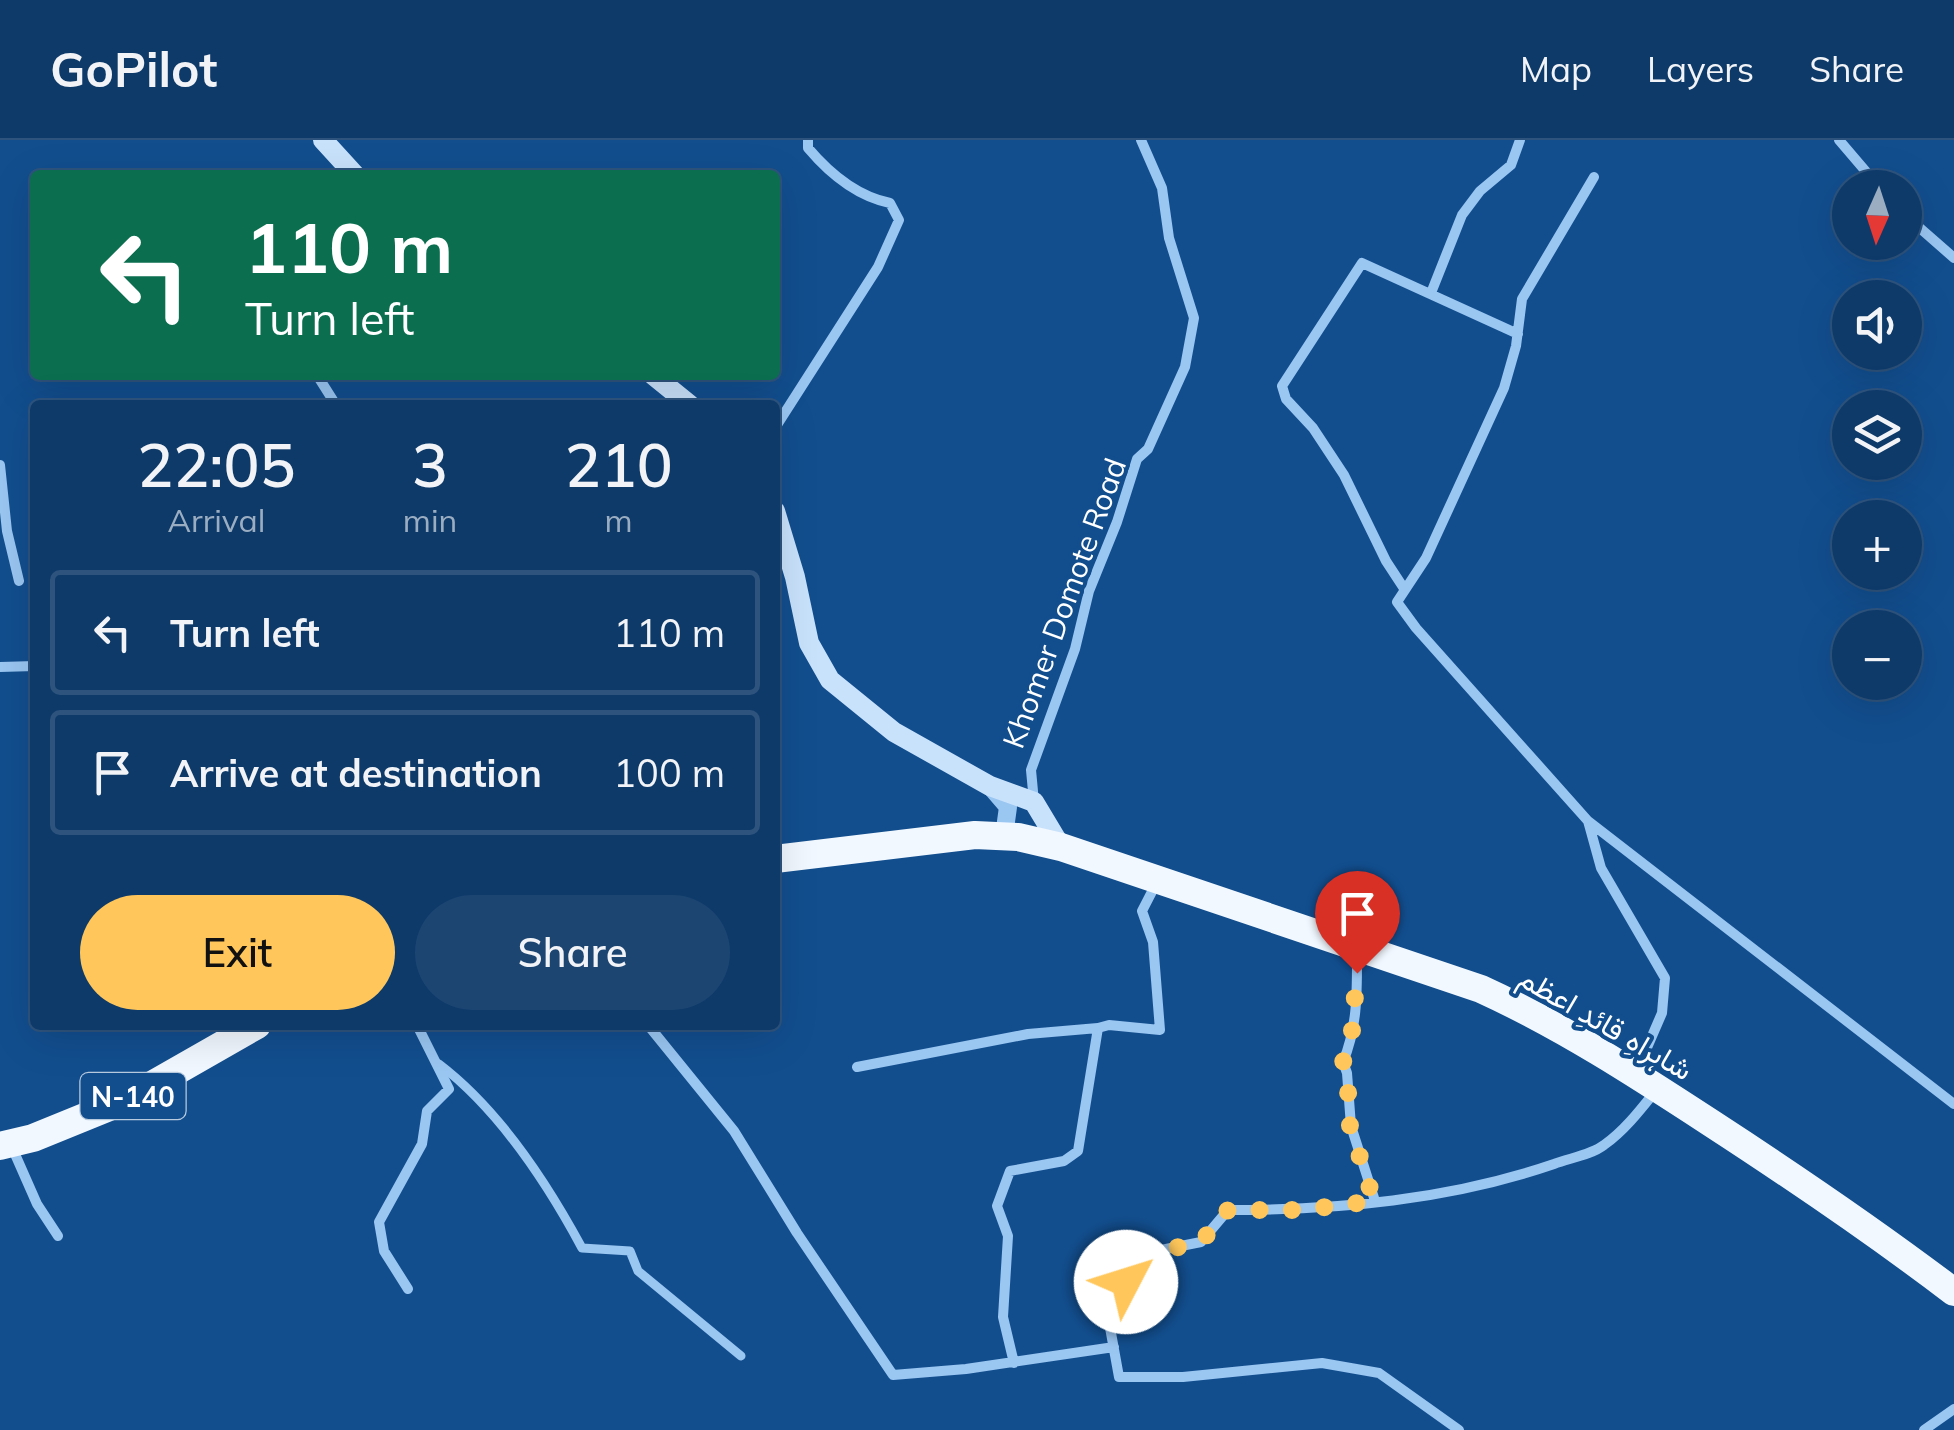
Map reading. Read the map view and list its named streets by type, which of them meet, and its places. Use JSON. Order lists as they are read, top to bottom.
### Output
{
  "streets": {
    "highway": ["شاہراہِ قائدِ اعظم", "N-140"],
    "street": ["Khomer Domote Road"]
  },
  "north": "bottom",
  "page": {
    "header": "GoPilot",
    "nav": ["Map", "Layers", "Share"],
    "map_buttons": ["+", "−"],
    "turn": ["110 m", "Turn left"],
    "eta": [
      "22:05",
      "Arrival",
      "3",
      "min",
      "210",
      "m"
    ],
    "list": [
      {
        "name": "Turn left",
        "value": "110 m"
      },
      {
        "name": "Arrive at destination",
        "value": "100 m"
      }
    ],
    "buttons": ["Exit", "Share"]
  }
}
